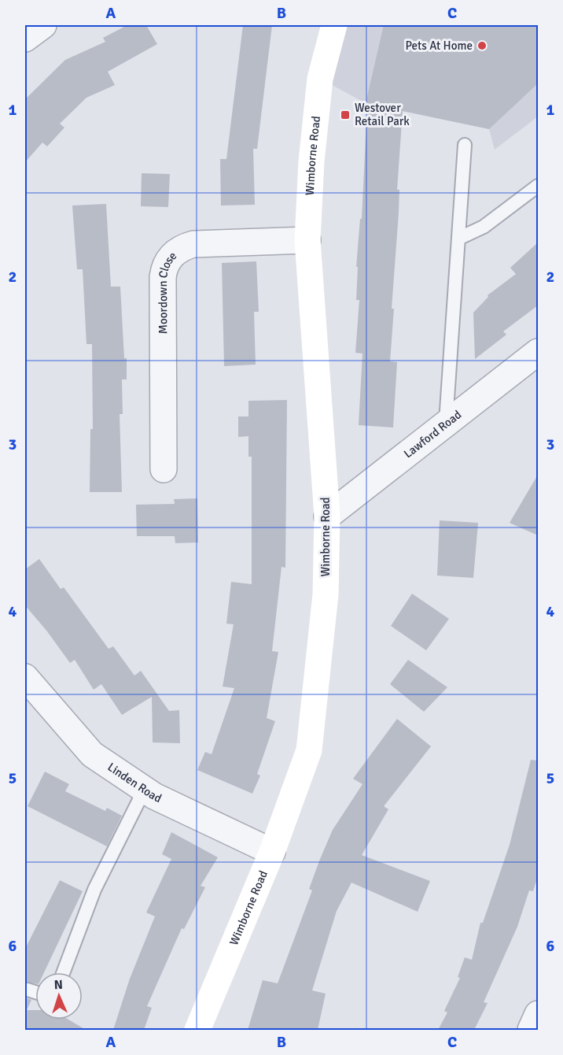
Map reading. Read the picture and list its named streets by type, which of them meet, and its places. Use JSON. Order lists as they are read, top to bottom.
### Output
{
  "streets": {
    "street": [
      "Wimborne Road",
      "Moordown Close",
      "Lawford Road",
      "Linden Road"
    ]
  },
  "crossings": [
    ["Wimborne Road", "Moordown Close"],
    ["Wimborne Road", "Lawford Road"],
    ["Wimborne Road", "Linden Road"]
  ],
  "places": {
    "other": ["Pets At Home"],
    "transit": ["Westover Retail Park"]
  },
  "north": "top",
  "grid": {
    "columns": ["A", "B", "C"],
    "rows": [
      "1",
      "2",
      "3",
      "4",
      "5",
      "6"
    ]
  }
}
